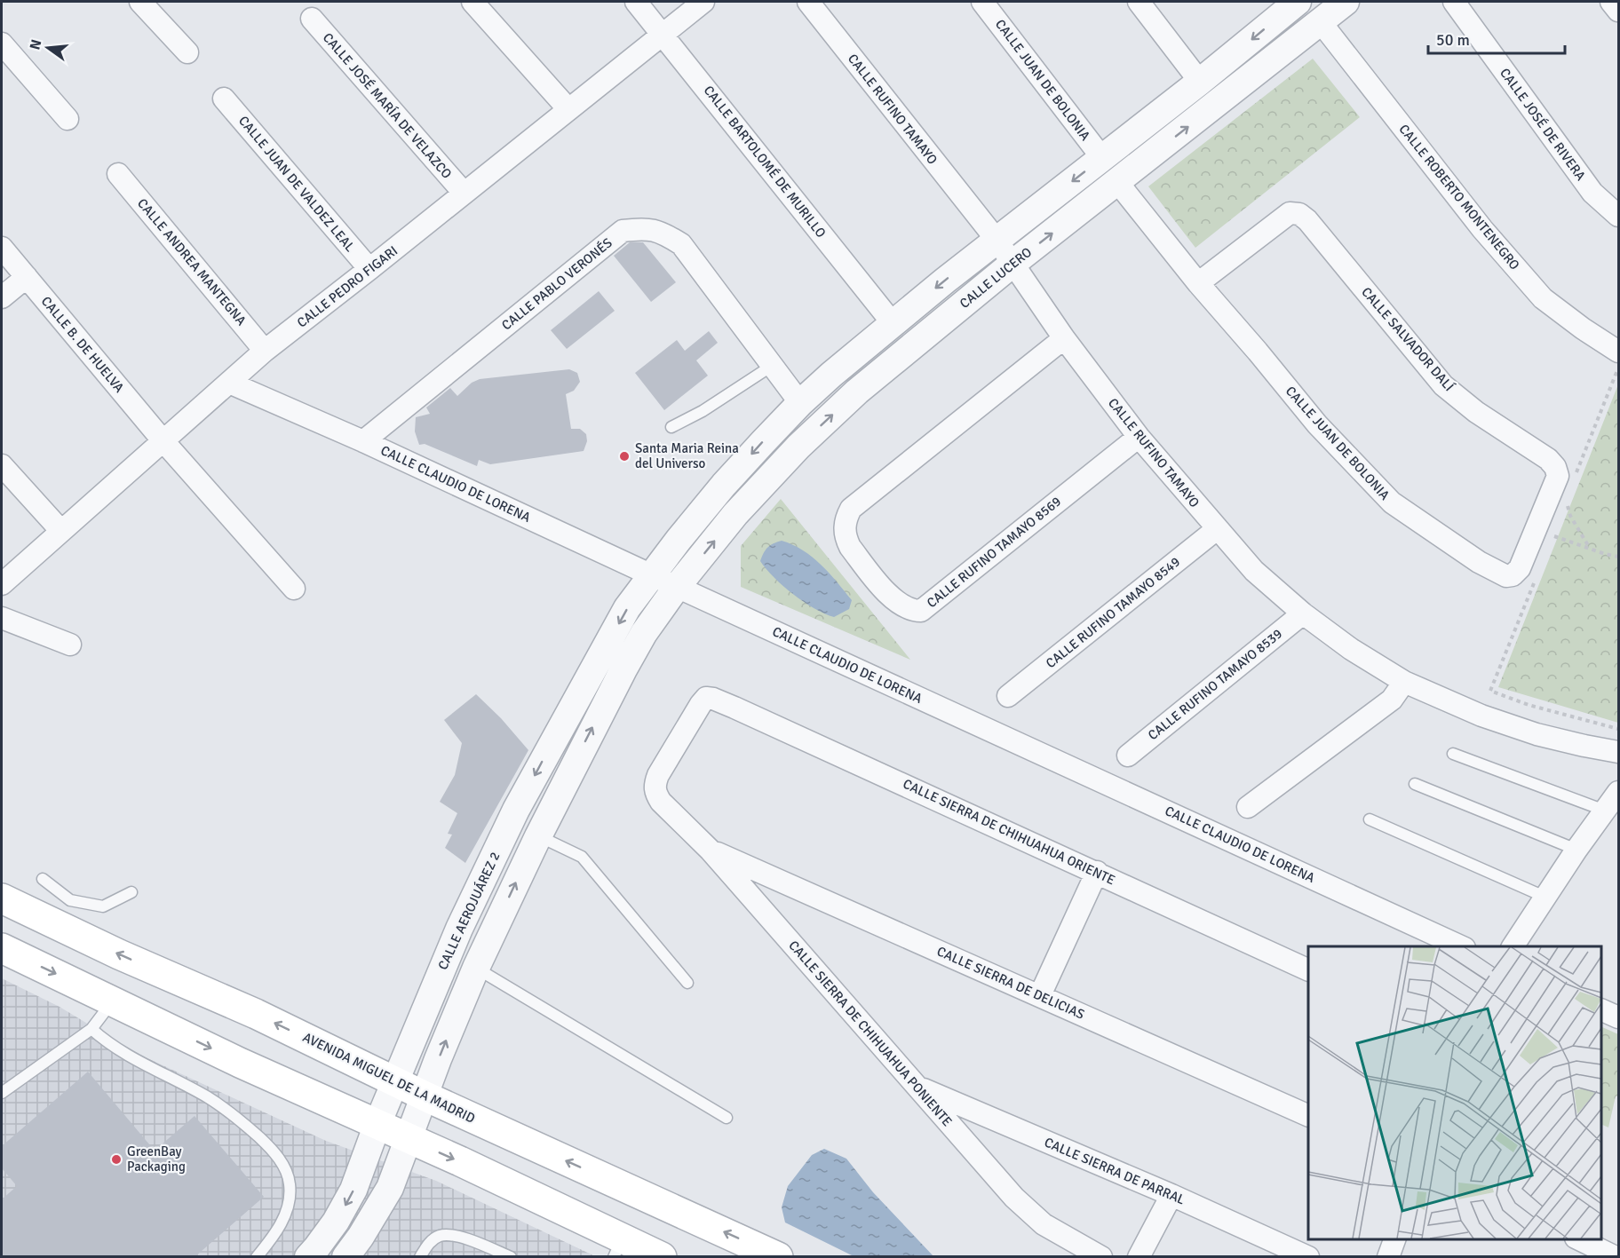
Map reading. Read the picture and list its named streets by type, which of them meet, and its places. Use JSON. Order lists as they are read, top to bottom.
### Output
{
  "streets": {
    "main road": ["AVENIDA MIGUEL DE LA MADRID"],
    "street": [
      "CALLE JUAN DE BOLONIA",
      "CALLE JOSÉ MARÍA DE VELAZCO",
      "CALLE RUFINO TAMAYO",
      "CALLE JOSÉ DE RIVERA",
      "CALLE BARTOLOMÉ DE MURILLO",
      "CALLE JUAN DE VALDEZ LEAL",
      "CALLE ROBERTO MONTENEGRO",
      "CALLE ANDREA MANTEGNA",
      "CALLE LUCERO",
      "CALLE PABLO VERONÉS",
      "CALLE PEDRO FIGARI",
      "CALLE SALVADOR DALÍ",
      "CALLE B. DE HUELVA",
      "CALLE CLAUDIO DE LORENA",
      "CALLE RUFINO TAMAYO 8569",
      "CALLE RUFINO TAMAYO 8549",
      "CALLE RUFINO TAMAYO 8539",
      "CALLE SIERRA DE CHIHUAHUA ORIENTE",
      "CALLE AEROJUÁREZ 2",
      "CALLE SIERRA DE DELICIAS",
      "CALLE SIERRA DE CHIHUAHUA PONIENTE",
      "CALLE SIERRA DE PARRAL"
    ]
  },
  "crossings": [
    ["CALLE JUAN DE BOLONIA", "CALLE LUCERO"],
    ["CALLE JUAN DE BOLONIA", "CALLE SALVADOR DALÍ"],
    ["CALLE JOSÉ MARÍA DE VELAZCO", "CALLE PEDRO FIGARI"],
    ["CALLE RUFINO TAMAYO", "CALLE LUCERO"],
    ["CALLE RUFINO TAMAYO", "CALLE RUFINO TAMAYO 8569"],
    ["CALLE RUFINO TAMAYO", "CALLE RUFINO TAMAYO 8549"],
    ["CALLE RUFINO TAMAYO", "CALLE RUFINO TAMAYO 8539"],
    ["CALLE BARTOLOMÉ DE MURILLO", "CALLE PEDRO FIGARI"],
    ["CALLE JUAN DE VALDEZ LEAL", "CALLE PEDRO FIGARI"],
    ["CALLE ROBERTO MONTENEGRO", "CALLE LUCERO"],
    ["CALLE ANDREA MANTEGNA", "CALLE PEDRO FIGARI"],
    ["CALLE LUCERO", "CALLE CLAUDIO DE LORENA"],
    ["CALLE PABLO VERONÉS", "CALLE CLAUDIO DE LORENA"],
    ["CALLE PEDRO FIGARI", "CALLE B. DE HUELVA"],
    ["CALLE PEDRO FIGARI", "CALLE CLAUDIO DE LORENA"],
    ["CALLE CLAUDIO DE LORENA", "CALLE AEROJUÁREZ 2"],
    ["CALLE SIERRA DE CHIHUAHUA ORIENTE", "CALLE SIERRA DE CHIHUAHUA PONIENTE"],
    ["CALLE AEROJUÁREZ 2", "AVENIDA MIGUEL DE LA MADRID"],
    ["CALLE SIERRA DE DELICIAS", "CALLE SIERRA DE CHIHUAHUA PONIENTE"],
    ["CALLE SIERRA DE CHIHUAHUA PONIENTE", "CALLE SIERRA DE PARRAL"]
  ],
  "places": ["Santa Maria Reina del Universo", "GreenBay Packaging"],
  "scale_bar": "50 m",
  "north": "left"
}
